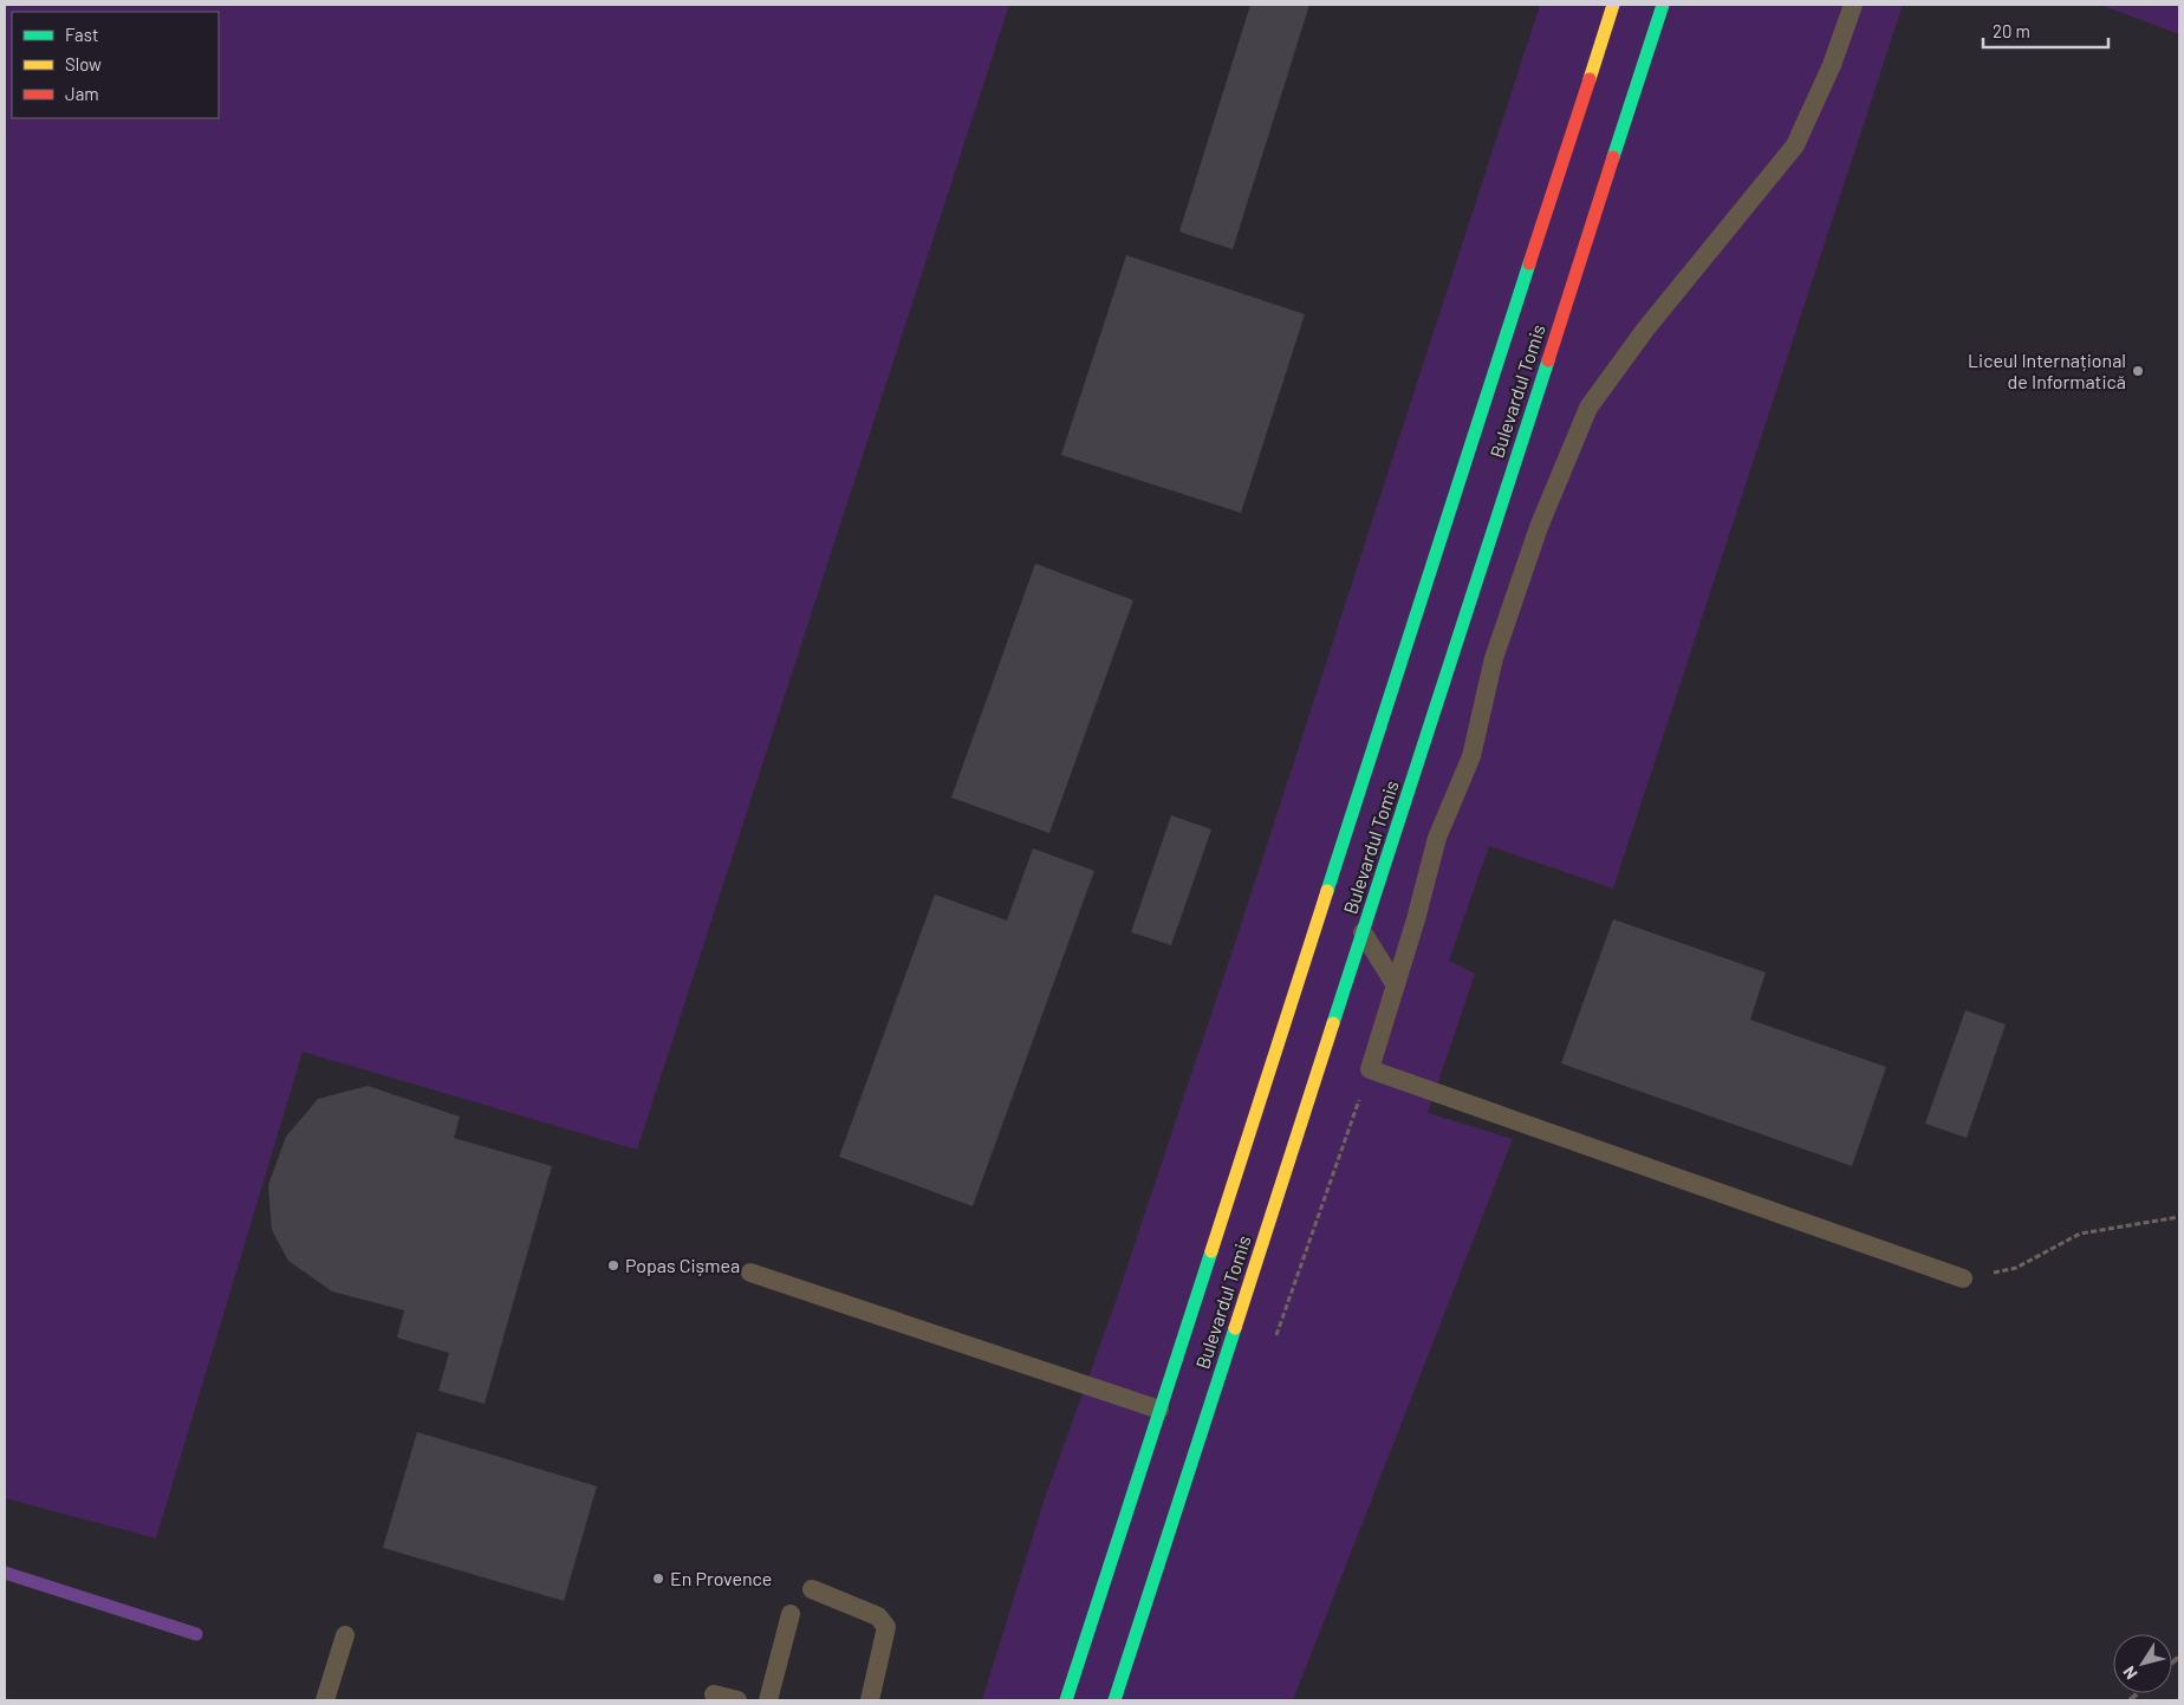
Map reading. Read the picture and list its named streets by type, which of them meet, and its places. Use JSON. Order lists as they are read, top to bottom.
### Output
{
  "streets": {
    "main road": ["Bulevardul Tomis"]
  },
  "places": ["Liceul Internațional de Informatică", "Popas Cișmea", "En Provence"],
  "legend": ["Fast", "Slow", "Jam"],
  "scale_bar": "20 m",
  "north": "bottom left"
}
